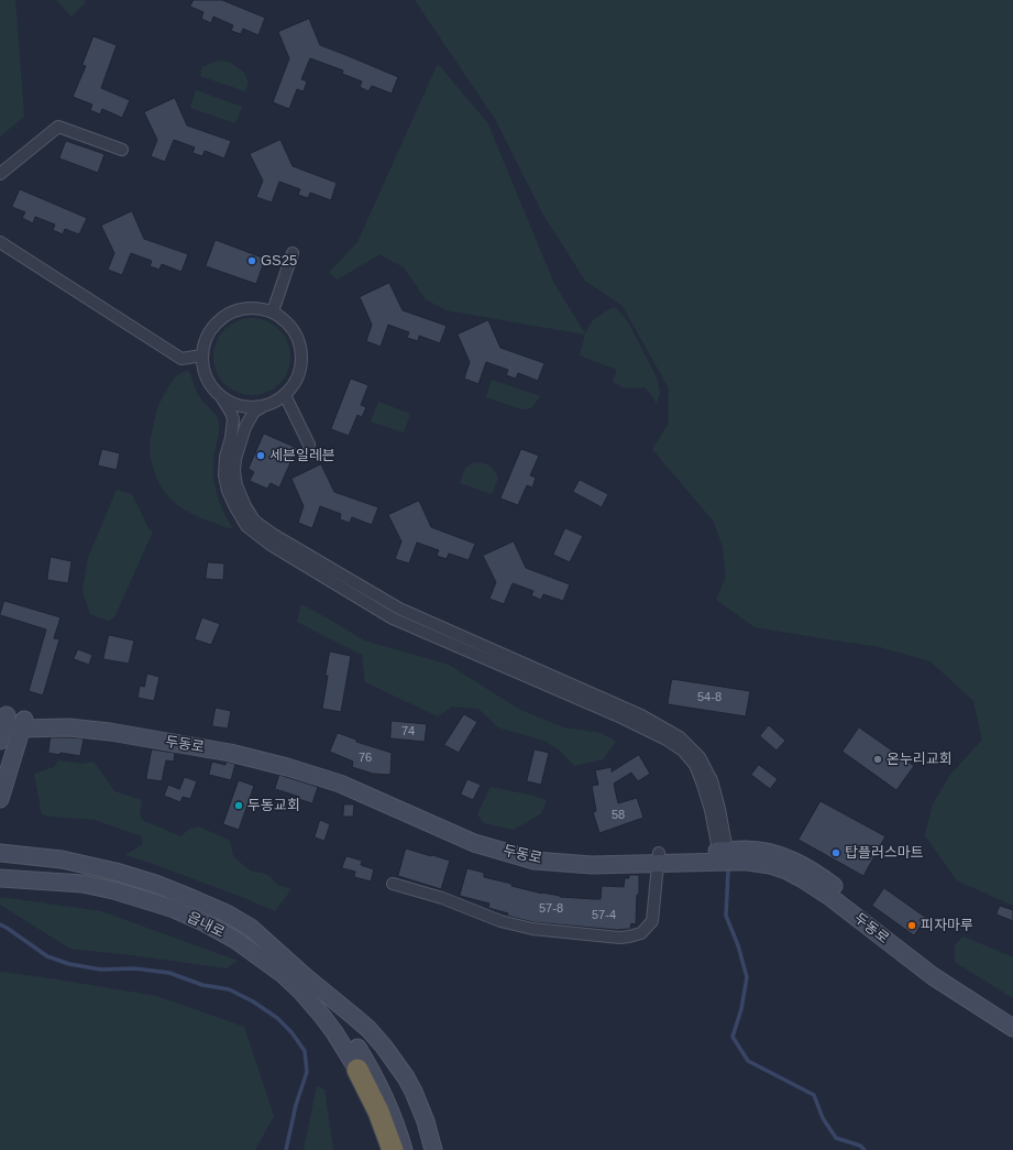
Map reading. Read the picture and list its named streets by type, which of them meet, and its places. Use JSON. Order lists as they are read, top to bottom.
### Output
{
  "streets": {
    "street": ["두동로", "읍내로"]
  },
  "places": [
    "GS25",
    "세븐일레븐",
    "온누리교회",
    "두동교회",
    "탑플러스마트",
    "피자마루"
  ],
  "house_numbers": [
    "54-8",
    "74",
    "76",
    "58",
    "57-8",
    "57-4"
  ]
}
